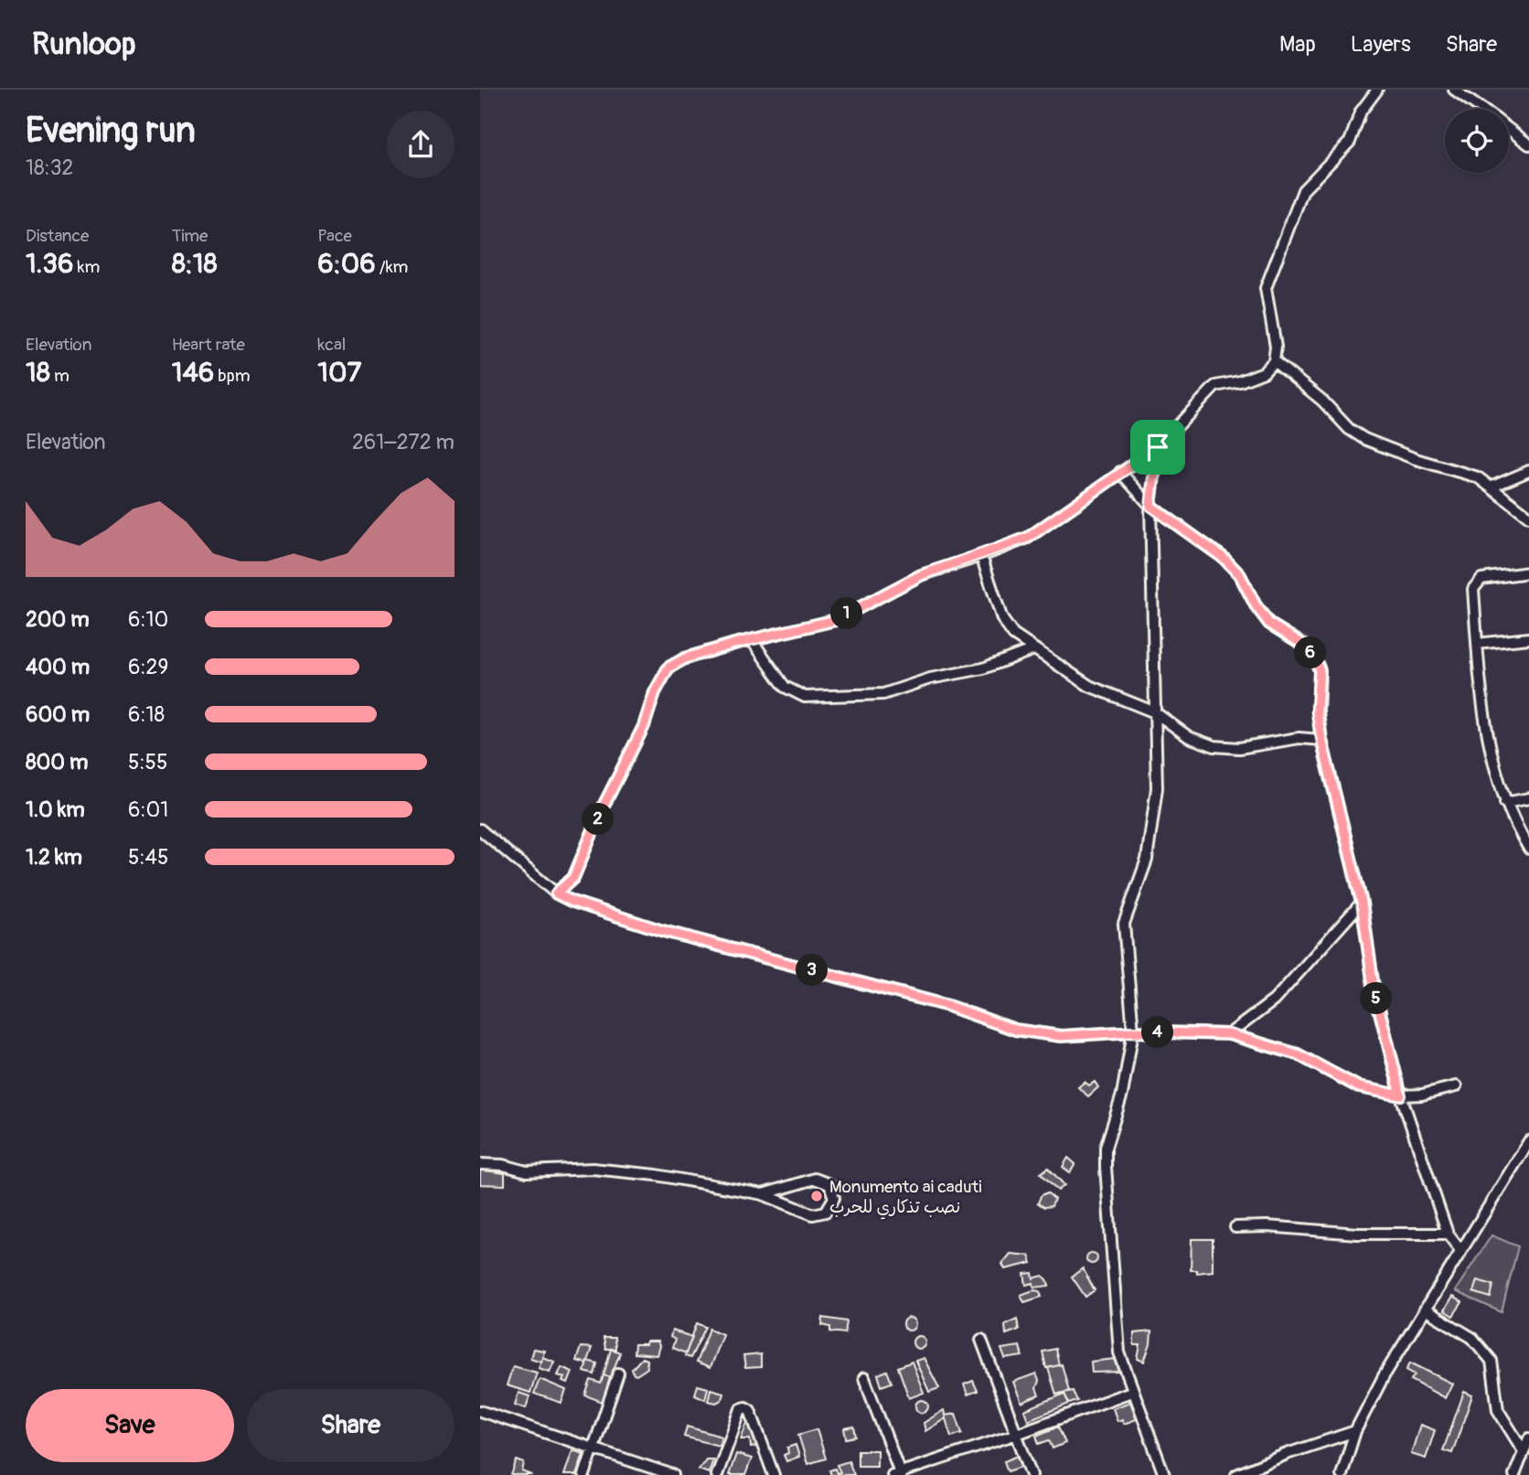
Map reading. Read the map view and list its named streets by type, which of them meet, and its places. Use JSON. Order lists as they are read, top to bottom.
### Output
{
  "places": ["Monumento ai caduti نصب تذكاري للحرب"],
  "page": {
    "header": "Runloop",
    "nav": ["Map", "Layers", "Share"],
    "heading": ["Evening run", "18:32"],
    "stats": [
      ["Distance", "1.36 km"],
      ["Time", "8:18"],
      ["Pace", "6:06 /km"],
      ["Elevation", "18 m"],
      ["Heart rate", "146 bpm"],
      ["kcal", "107"]
    ],
    "chart": ["Elevation", "261–272 m"],
    "list": [
      {
        "name": "200 m",
        "note": "6:10"
      },
      {
        "name": "400 m",
        "note": "6:29"
      },
      {
        "name": "600 m",
        "note": "6:18"
      },
      {
        "name": "800 m",
        "note": "5:55"
      },
      {
        "name": "1.0 km",
        "note": "6:01"
      },
      {
        "name": "1.2 km",
        "note": "5:45"
      }
    ],
    "pins": [
      "1",
      "6",
      "2",
      "3",
      "5",
      "4"
    ],
    "buttons": ["Save", "Share"]
  }
}
